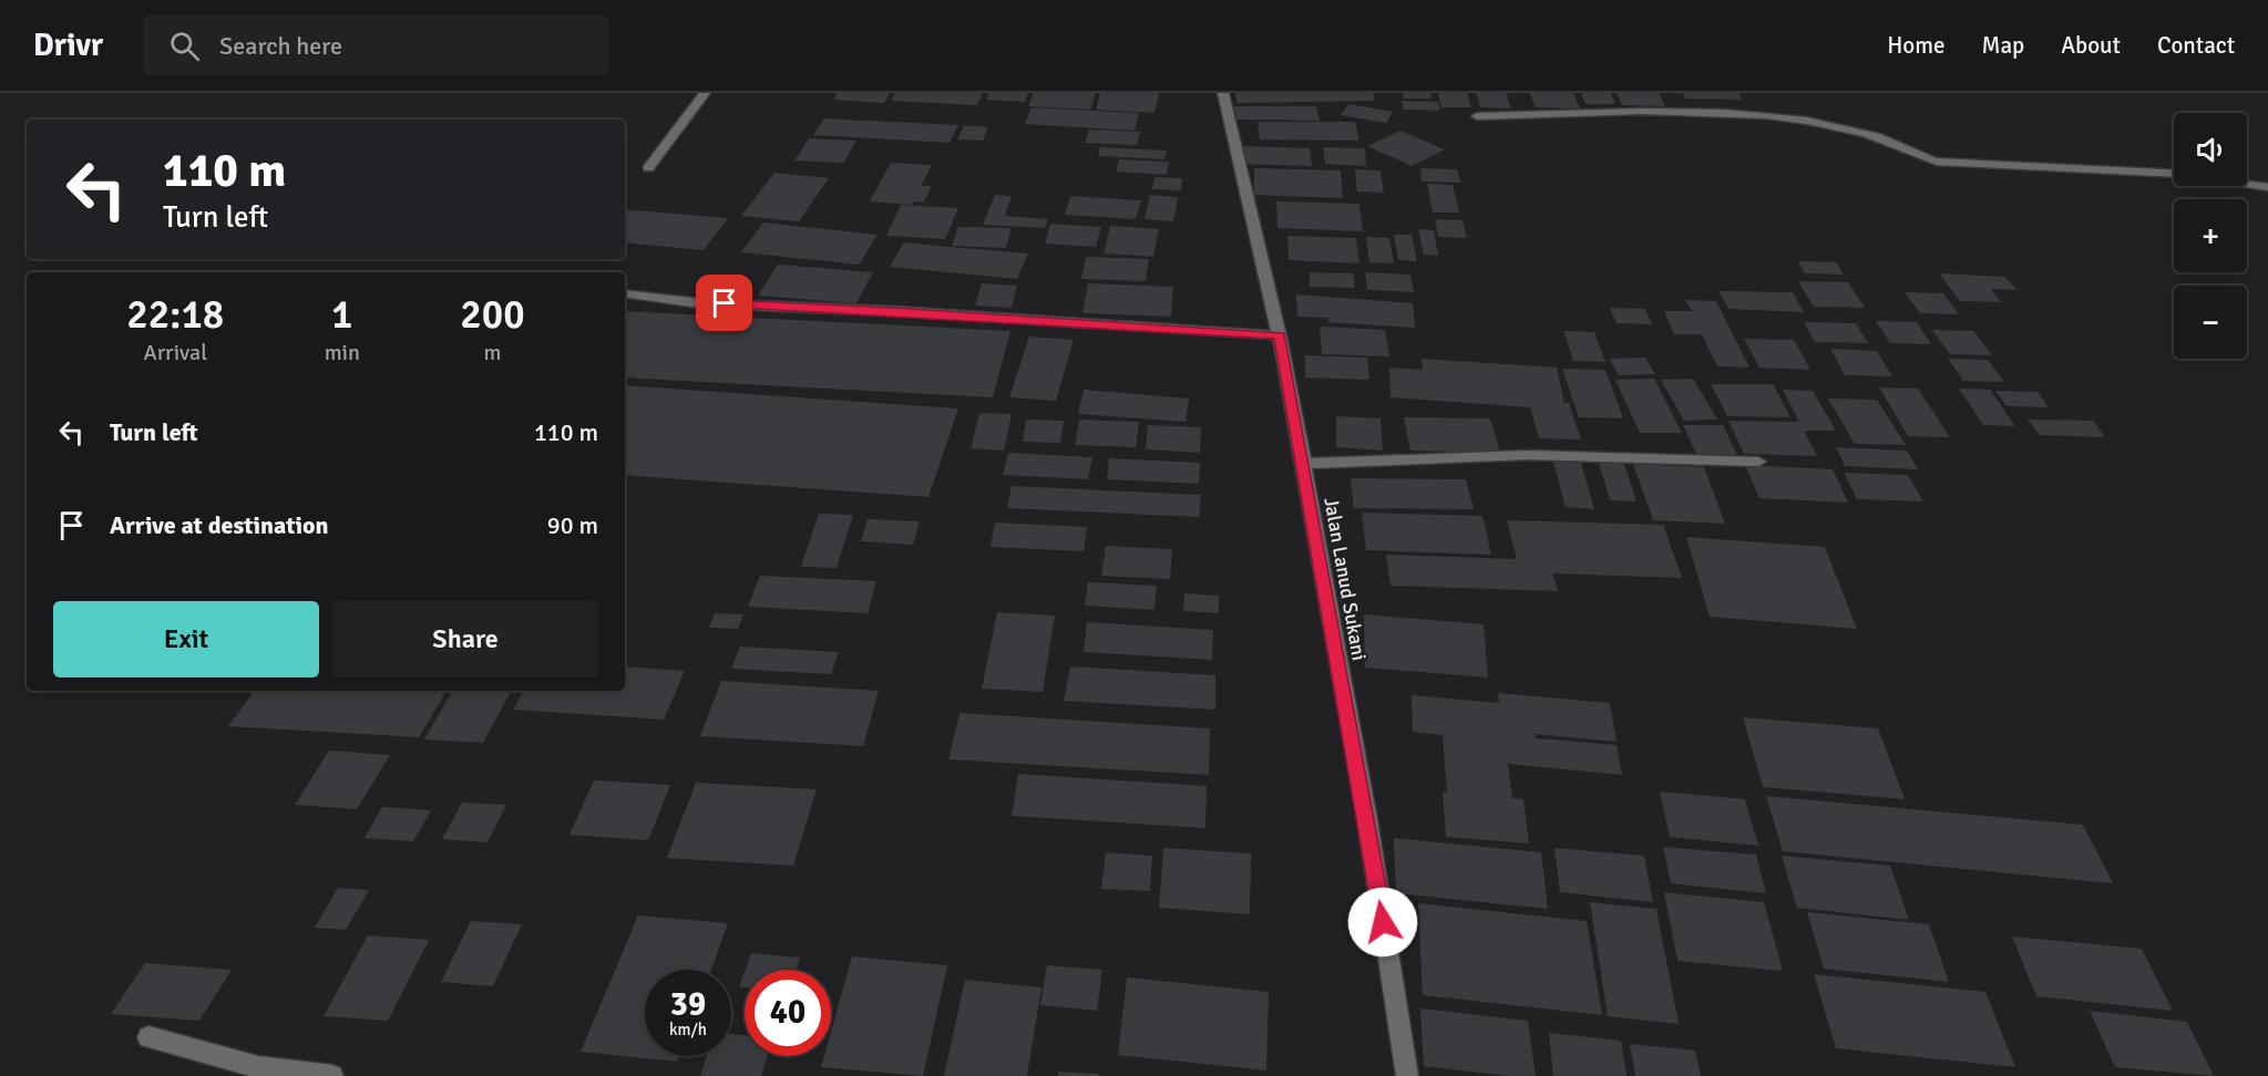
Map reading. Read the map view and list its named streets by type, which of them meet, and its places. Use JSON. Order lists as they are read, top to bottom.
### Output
{
  "streets": {
    "street": ["Jalan Lanud Sukani"]
  },
  "page": {
    "header": "Drivr",
    "search": "Search here",
    "nav": [
      "Home",
      "Map",
      "About",
      "Contact"
    ],
    "map_buttons": ["+", "−"],
    "turn": ["110 m", "Turn left"],
    "eta": [
      "22:18",
      "Arrival",
      "1",
      "min",
      "200",
      "m"
    ],
    "list": [
      {
        "name": "Turn left",
        "value": "110 m"
      },
      {
        "name": "Arrive at destination",
        "value": "90 m"
      }
    ],
    "buttons": ["Exit", "Share"],
    "speed": "39 km/h",
    "limit": "40"
  }
}
